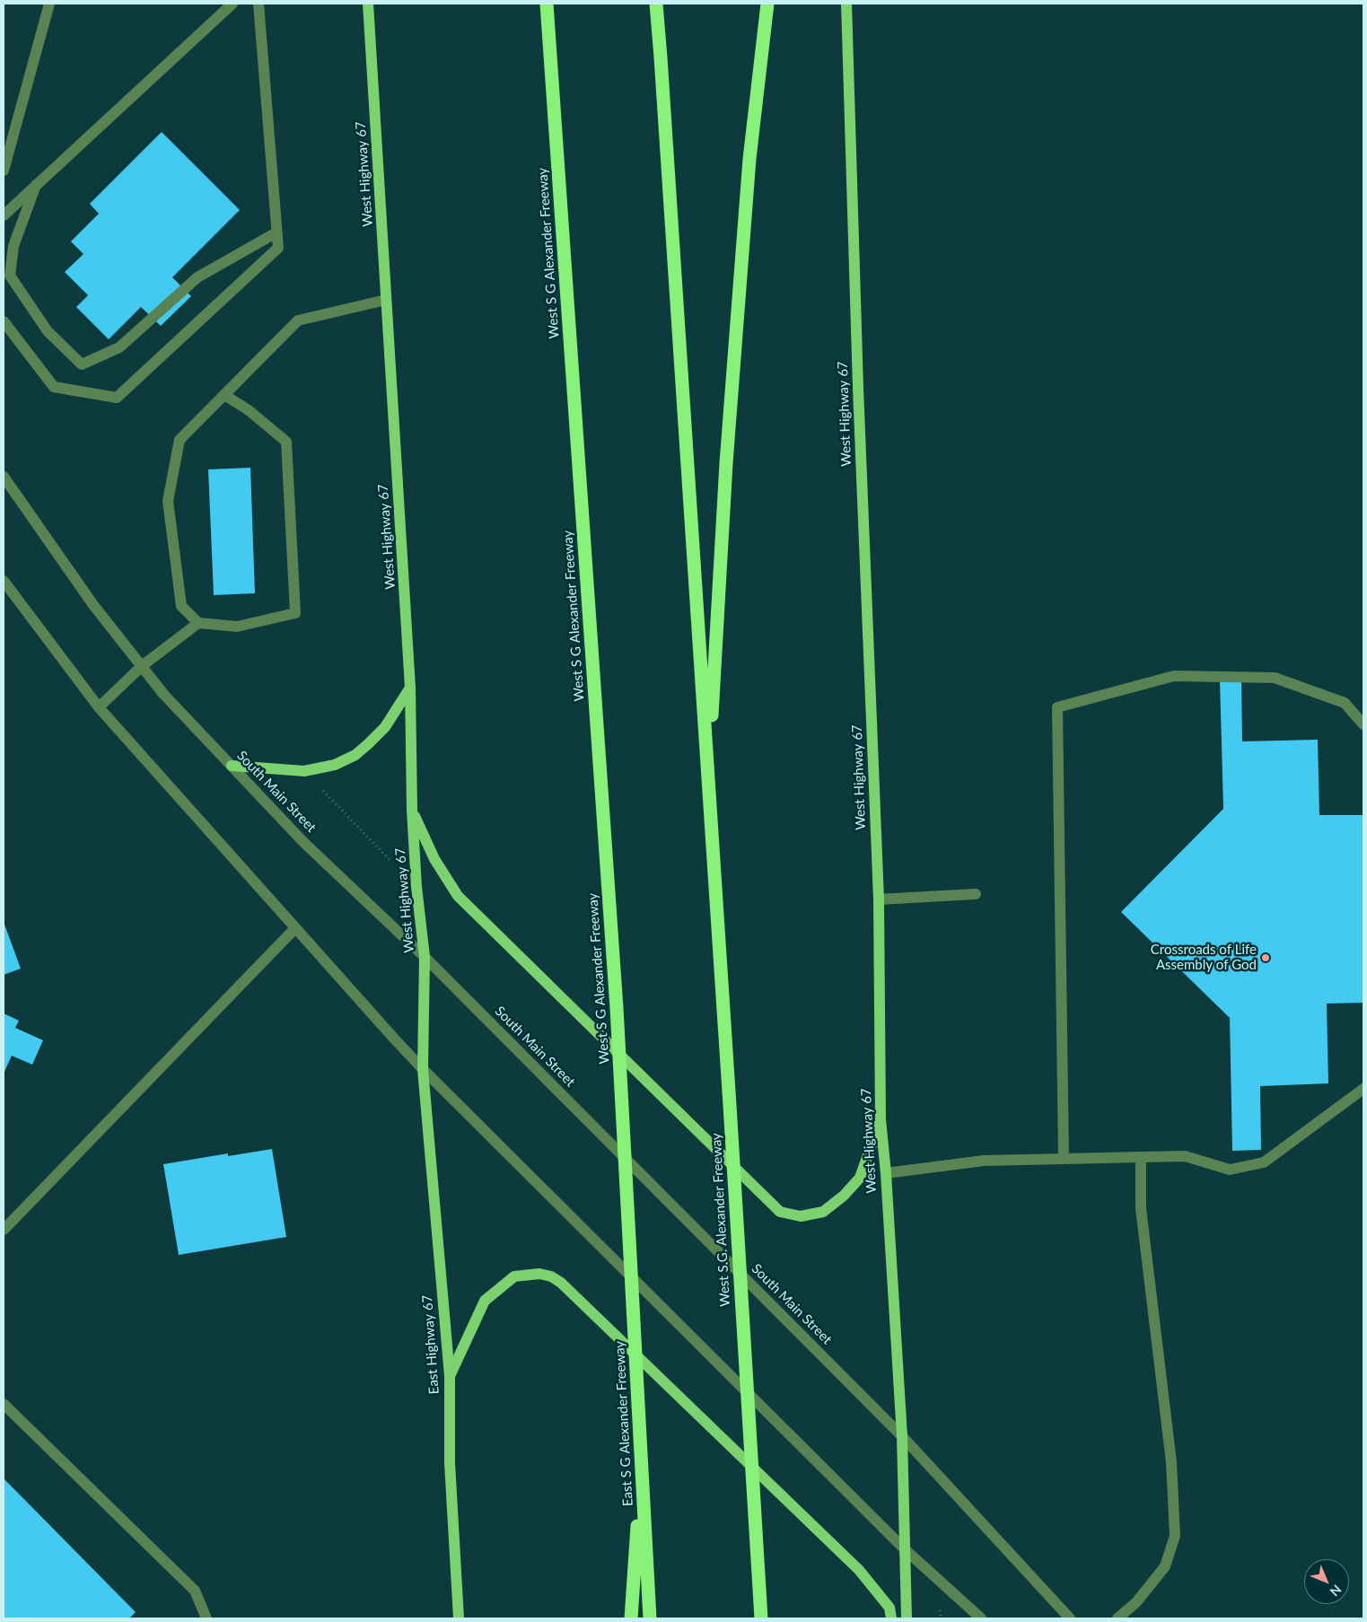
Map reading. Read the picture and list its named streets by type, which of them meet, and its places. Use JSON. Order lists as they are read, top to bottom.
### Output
{
  "streets": {
    "highway": ["West S G Alexander Freeway", "West S.G. Alexander Freeway", "East S G Alexander Freeway"],
    "main road": ["West Highway 67", "East Highway 67"],
    "street": ["South Main Street"]
  },
  "crossings": [
    ["West Highway 67", "South Main Street"],
    ["West Highway 67", "East Highway 67"],
    ["West S G Alexander Freeway", "East S G Alexander Freeway"]
  ],
  "places": ["Crossroads of Life Assembly of God"],
  "north": "bottom right"
}
